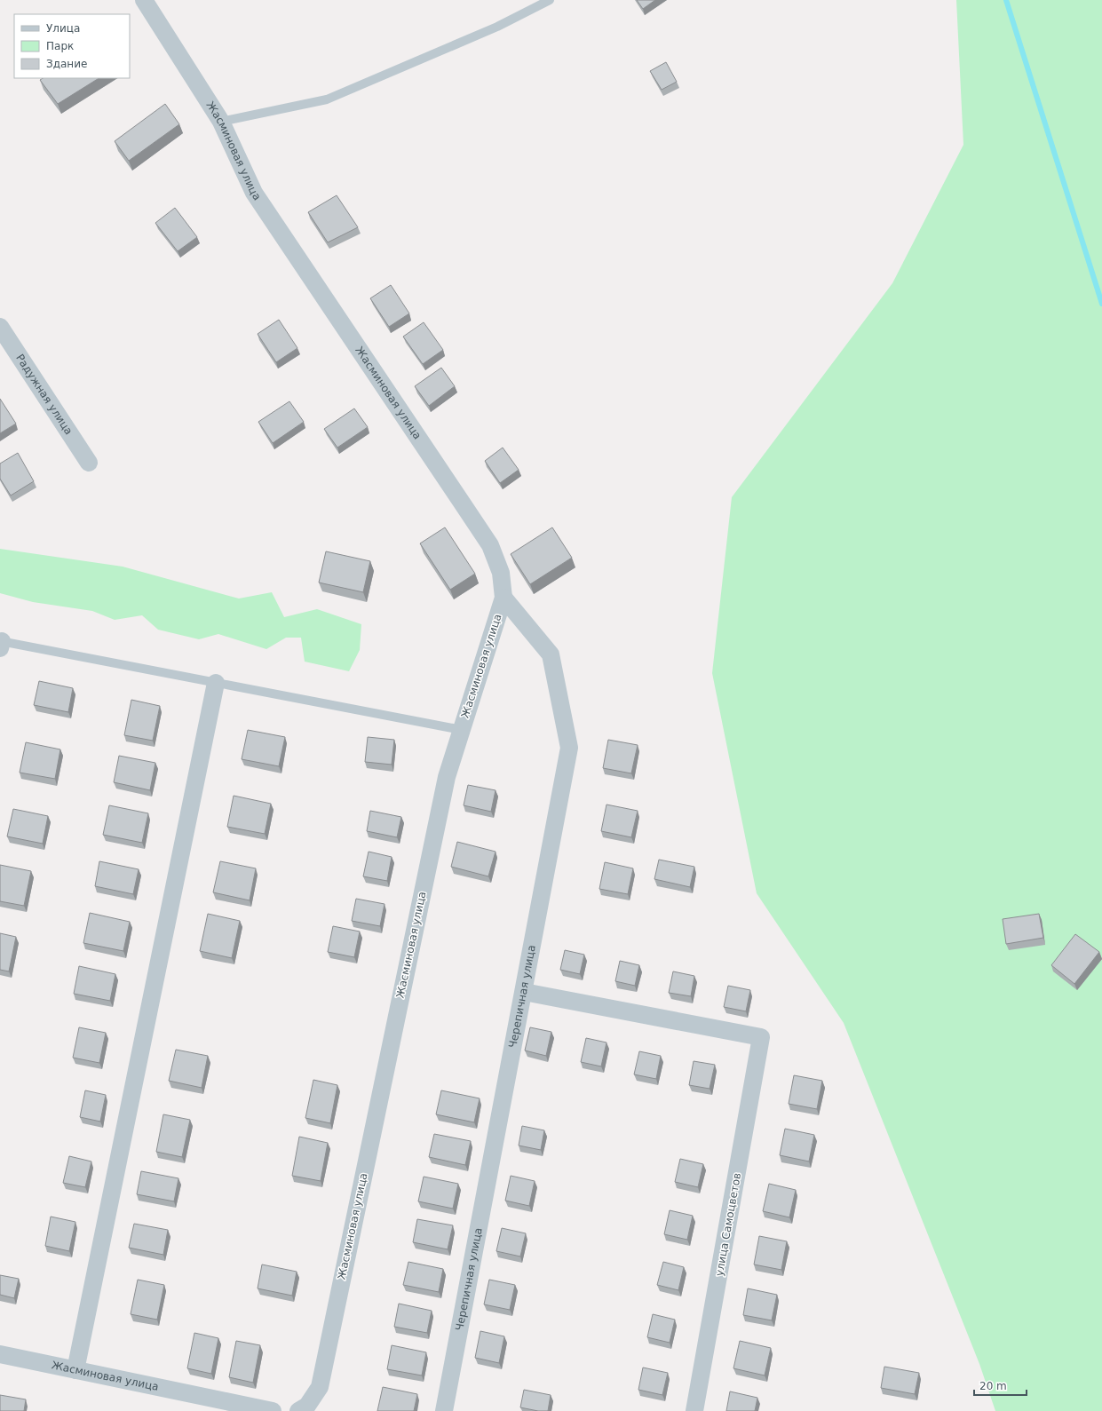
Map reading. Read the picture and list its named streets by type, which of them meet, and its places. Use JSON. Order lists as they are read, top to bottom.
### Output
{
  "streets": {
    "street": [
      "Жасминовая улица",
      "Радужная улица",
      "Черепичная улица",
      "улица Самоцветов"
    ]
  },
  "crossings": [
    ["Жасминовая улица", "Черепичная улица"],
    ["Черепичная улица", "улица Самоцветов"]
  ],
  "legend": ["Улица", "Парк", "Здание"],
  "scale_bar": "20 m"
}
